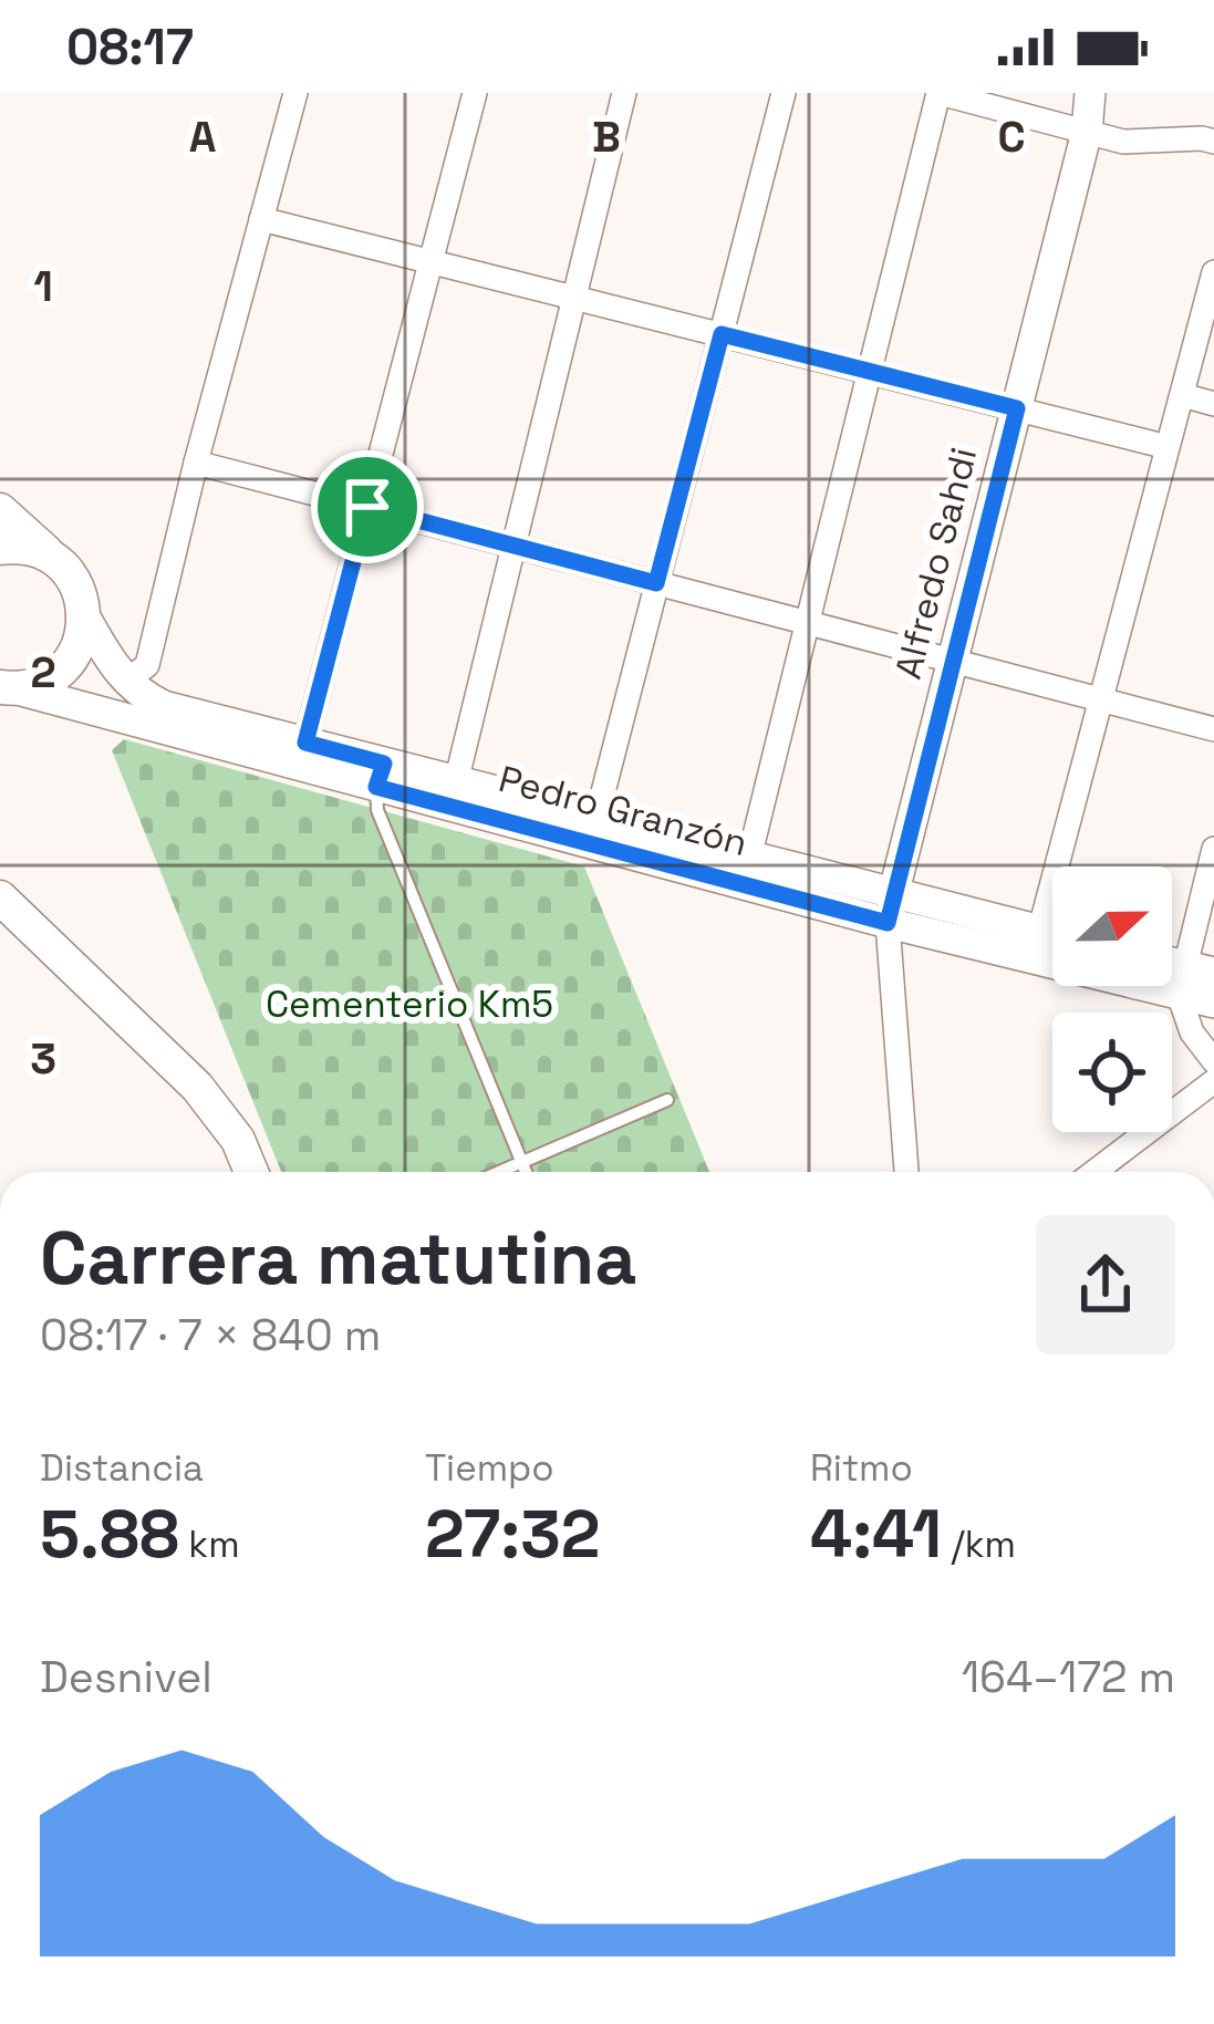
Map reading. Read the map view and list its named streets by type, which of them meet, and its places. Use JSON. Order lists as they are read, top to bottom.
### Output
{
  "streets": {
    "main road": ["Alfredo Sahdi", "Pedro Granzón"]
  },
  "crossings": [
    ["Alfredo Sahdi", "Pedro Granzón"]
  ],
  "parks": ["Cementerio Km5"],
  "north": "right",
  "page": {
    "status": "08:17",
    "heading": ["Carrera matutina", "08:17 · 7 × 840 m"],
    "stats": [
      ["Distancia", "5.88 km"],
      ["Tiempo", "27:32"],
      ["Ritmo", "4:41 /km"]
    ],
    "chart": ["Desnivel", "164–172 m"]
  },
  "grid": {
    "columns": ["A", "B", "C"],
    "rows": ["1", "2", "3"]
  }
}
